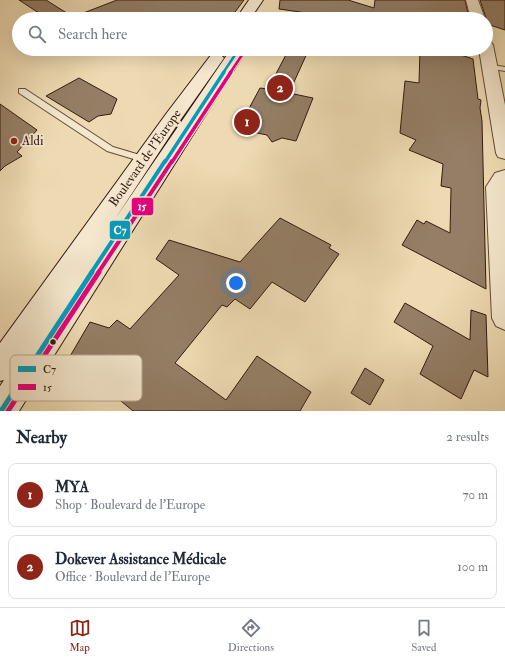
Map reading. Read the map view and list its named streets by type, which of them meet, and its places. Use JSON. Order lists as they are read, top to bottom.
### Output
{
  "streets": {
    "main road": ["Boulevard de l'Europe"]
  },
  "places": ["Aldi"],
  "lines": ["transit line C7", "transit line 15"],
  "legend": ["C7", "15"],
  "page": {
    "search": "Search here",
    "pins": ["2", "1"],
    "heading": ["Nearby", "2 results"],
    "list": [
      {
        "mark": "1",
        "name": "MYA",
        "note": "Shop · Boulevard de l'Europe",
        "value": "70 m"
      },
      {
        "mark": "2",
        "name": "Dokever Assistance Médicale",
        "note": "Office · Boulevard de l'Europe",
        "value": "100 m"
      }
    ],
    "nav": ["Map", "Directions", "Saved"]
  }
}
